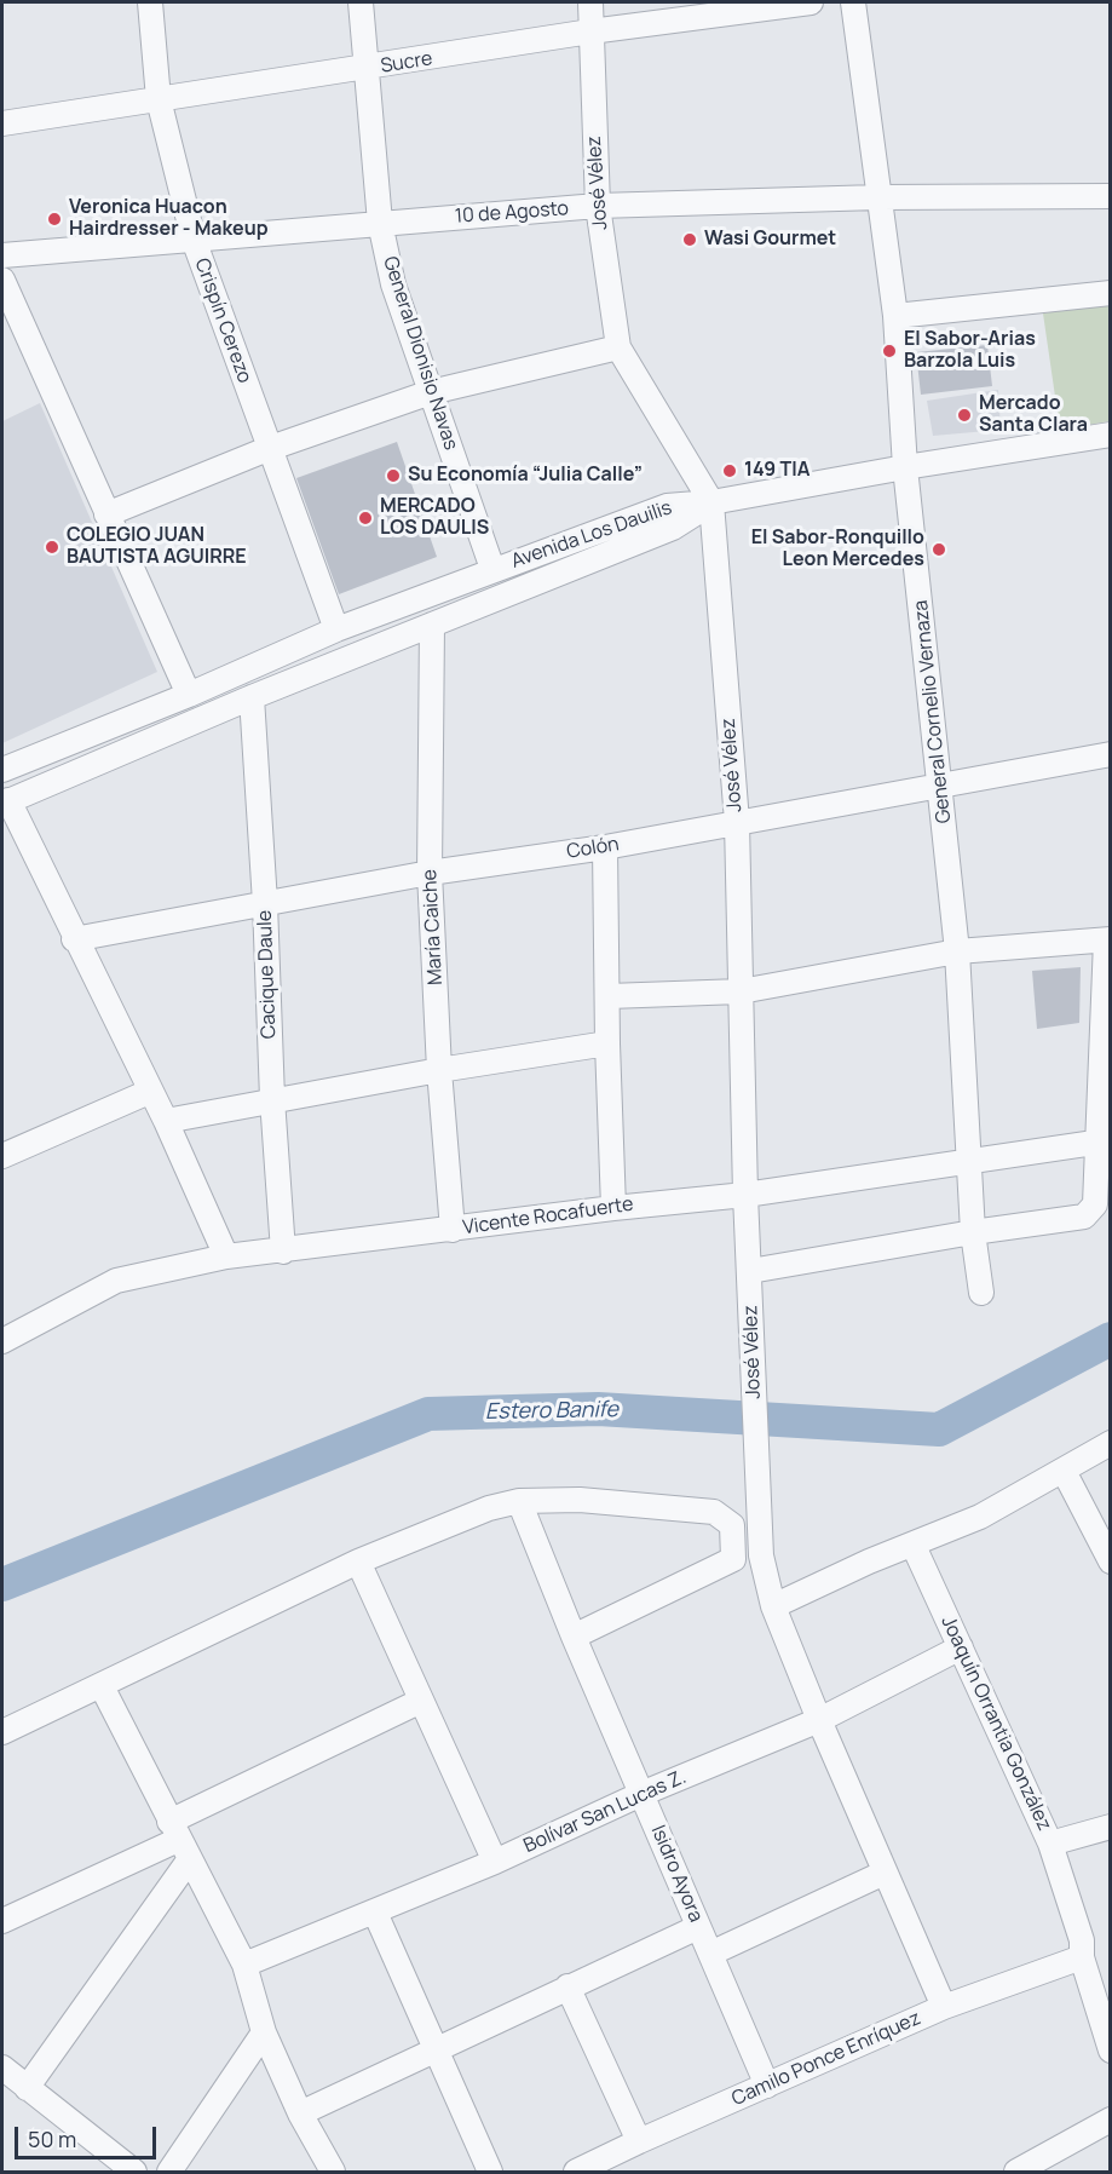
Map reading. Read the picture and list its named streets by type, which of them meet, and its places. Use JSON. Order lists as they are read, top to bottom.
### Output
{
  "streets": {
    "street": [
      "Sucre",
      "José Vélez",
      "10 de Agosto",
      "Crispín Cerezo",
      "General Dionisio Navas",
      "Avenida Los Dauilis",
      "General Cornelio Vernaza",
      "Colón",
      "María Caiche",
      "Cacique Daule",
      "Vicente Rocafuerte",
      "Joaquín Orrantia González",
      "Bolívar San Lucas Z.",
      "Isidro Ayora",
      "Camilo Ponce Enríquez"
    ]
  },
  "crossings": [
    ["Sucre", "José Vélez"],
    ["Sucre", "Crispín Cerezo"],
    ["Sucre", "General Dionisio Navas"],
    ["José Vélez", "10 de Agosto"],
    ["José Vélez", "Avenida Los Dauilis"],
    ["José Vélez", "Colón"],
    ["José Vélez", "Vicente Rocafuerte"],
    ["José Vélez", "Bolívar San Lucas Z."],
    ["José Vélez", "Camilo Ponce Enríquez"],
    ["10 de Agosto", "Crispín Cerezo"],
    ["10 de Agosto", "General Dionisio Navas"],
    ["10 de Agosto", "General Cornelio Vernaza"],
    ["Crispín Cerezo", "Avenida Los Dauilis"],
    ["General Dionisio Navas", "Avenida Los Dauilis"],
    ["Avenida Los Dauilis", "María Caiche"],
    ["Avenida Los Dauilis", "Cacique Daule"],
    ["General Cornelio Vernaza", "Colón"],
    ["General Cornelio Vernaza", "Vicente Rocafuerte"],
    ["Colón", "María Caiche"],
    ["Colón", "Cacique Daule"],
    ["María Caiche", "Vicente Rocafuerte"],
    ["Cacique Daule", "Vicente Rocafuerte"],
    ["Joaquín Orrantia González", "Bolívar San Lucas Z."],
    ["Joaquín Orrantia González", "Camilo Ponce Enríquez"],
    ["Bolívar San Lucas Z.", "Isidro Ayora"],
    ["Isidro Ayora", "Camilo Ponce Enríquez"]
  ],
  "water": ["Estero Banife"],
  "places": [
    "Veronica Huacon Hairdresser - Makeup",
    "Wasi Gourmet",
    "El Sabor-Arias Barzola Luis",
    "Mercado Santa Clara",
    "149 TIA",
    "Su Economía “Julia Calle”",
    "MERCADO LOS DAULIS",
    "COLEGIO JUAN BAUTISTA AGUIRRE",
    "El Sabor-Ronquillo Leon Mercedes"
  ],
  "scale_bar": "50 m"
}
